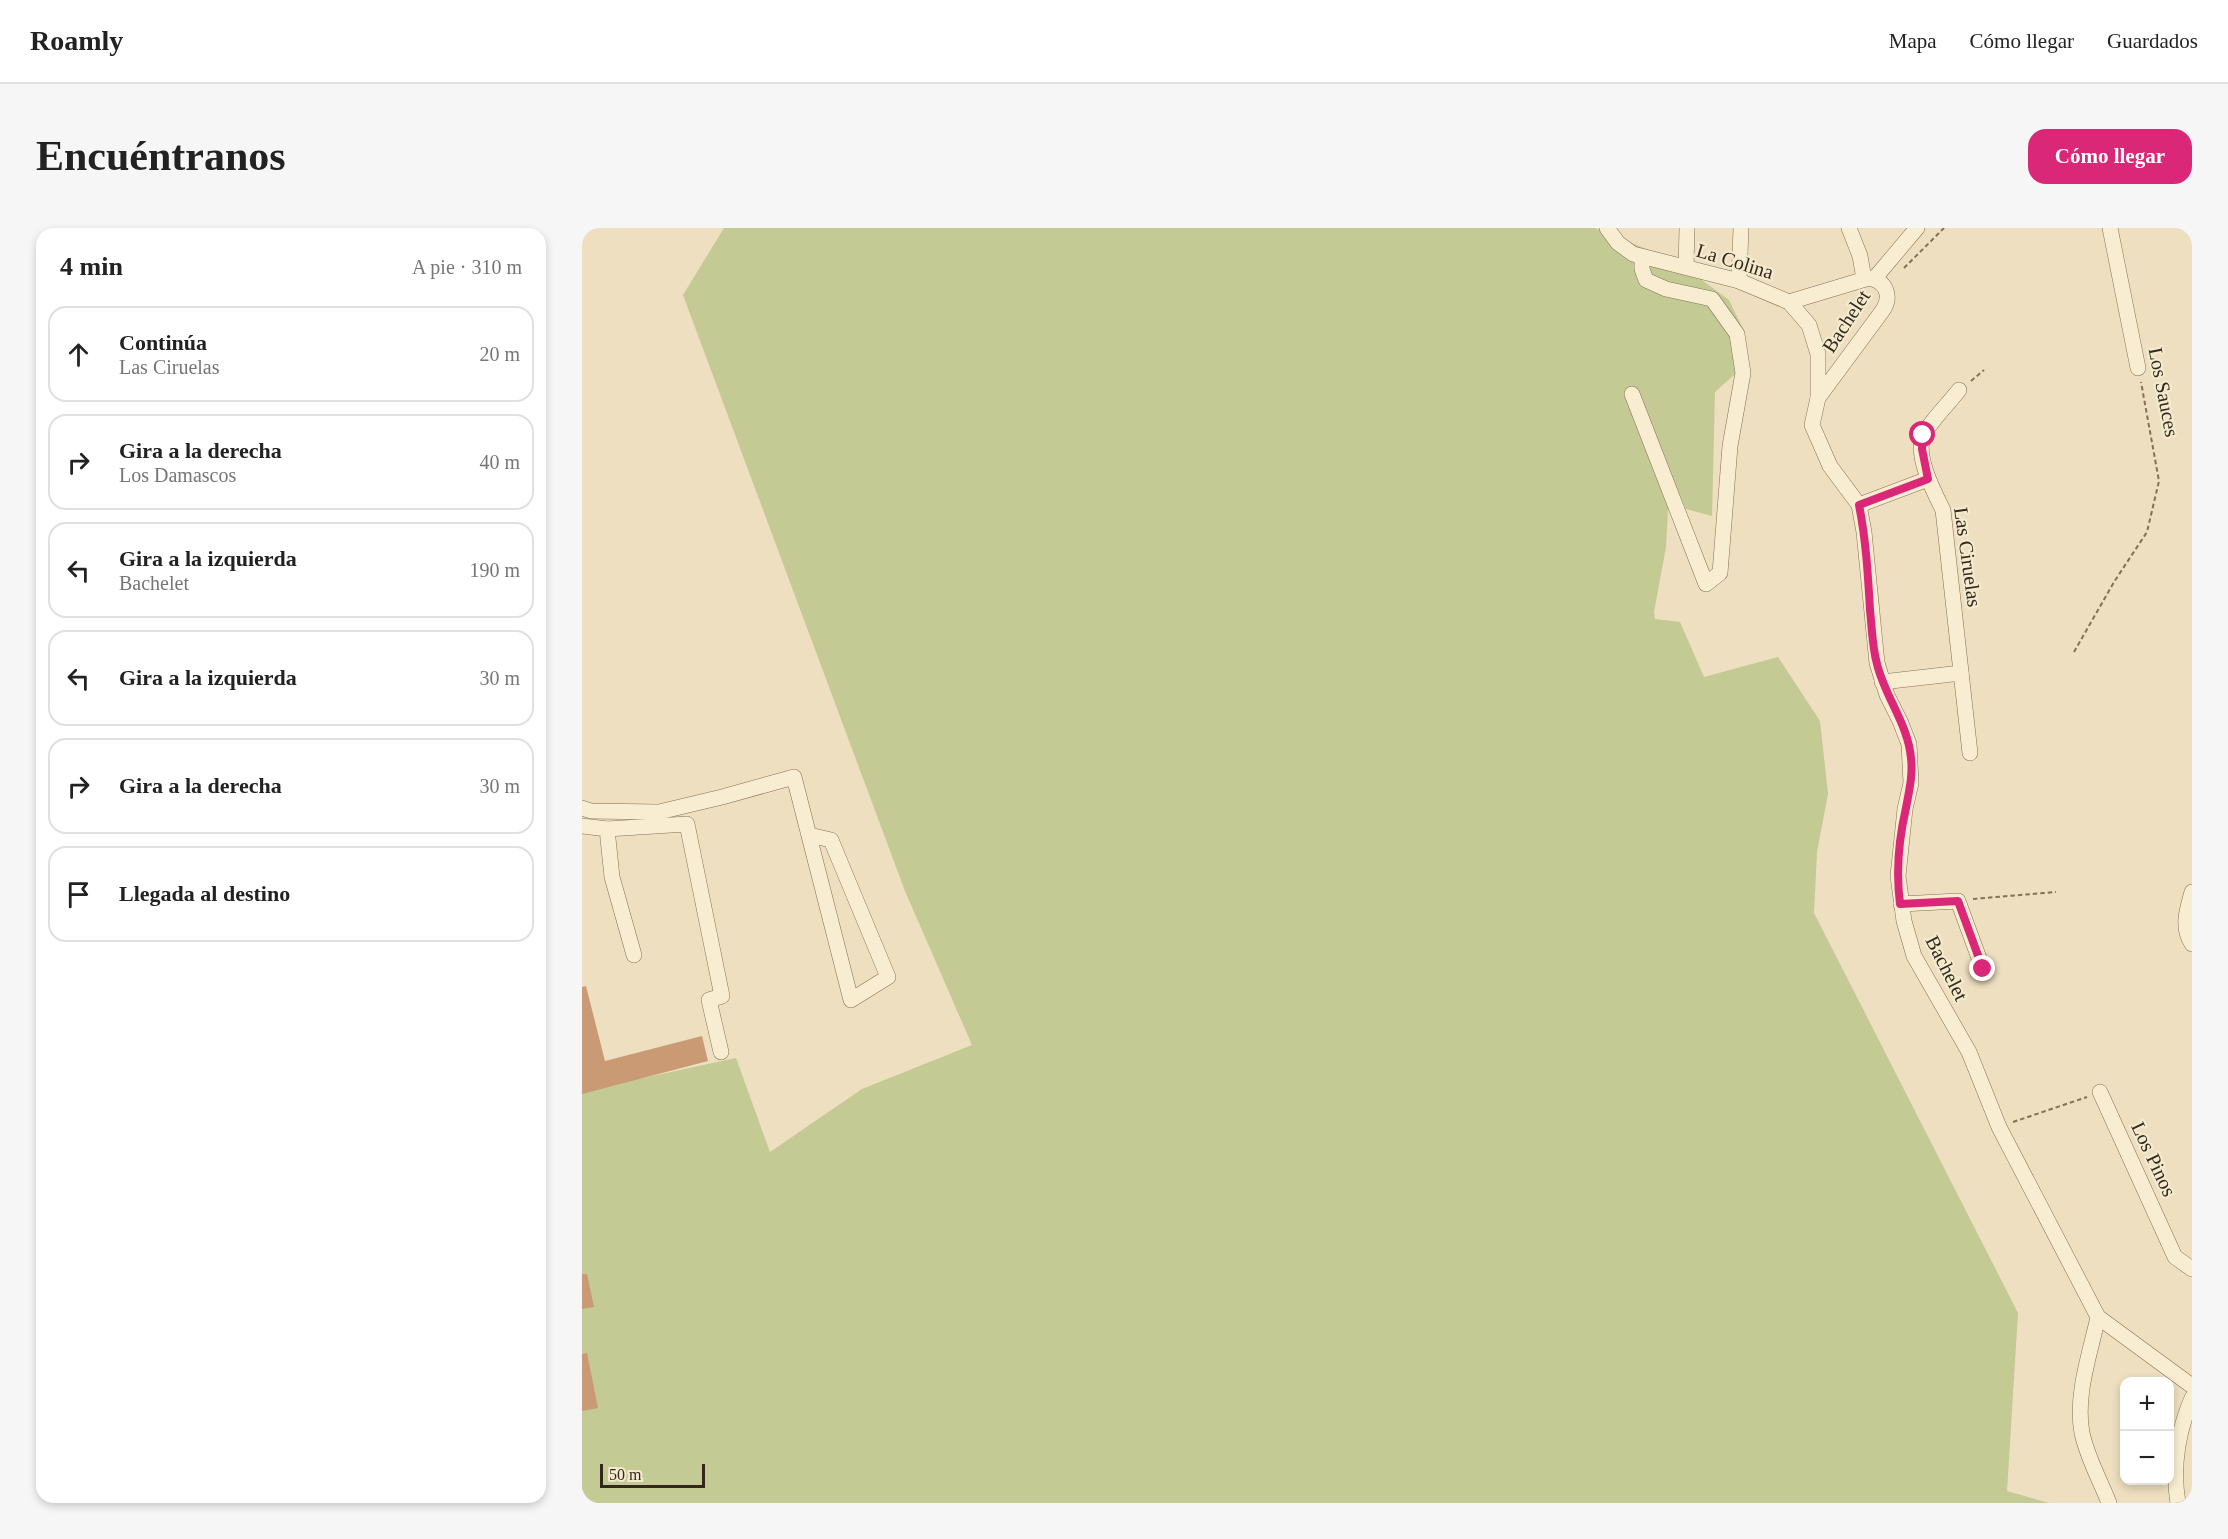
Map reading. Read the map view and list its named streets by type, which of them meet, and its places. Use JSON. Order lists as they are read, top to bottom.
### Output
{
  "streets": {
    "street": [
      "La Colina",
      "Bachelet",
      "Los Sauces",
      "Las Ciruelas",
      "Los Pinos"
    ]
  },
  "crossings": [
    ["La Colina", "Bachelet"]
  ],
  "scale_bar": "50 m",
  "page": {
    "header": "Roamly",
    "nav": ["Mapa", "Cómo llegar", "Guardados"],
    "buttons": "Cómo llegar",
    "title": "Encuéntranos",
    "heading": ["4 min", "A pie · 310 m"],
    "list": [
      ["Continúa", "Las Ciruelas", "20 m"],
      ["Gira a la derecha", "Los Damascos", "40 m"],
      ["Gira a la izquierda", "Bachelet", "190 m"],
      ["Gira a la izquierda", "30 m"],
      ["Gira a la derecha", "30 m"],
      "Llegada al destino"
    ],
    "map_buttons": ["+", "−"],
    "scale": "50 m"
  }
}
